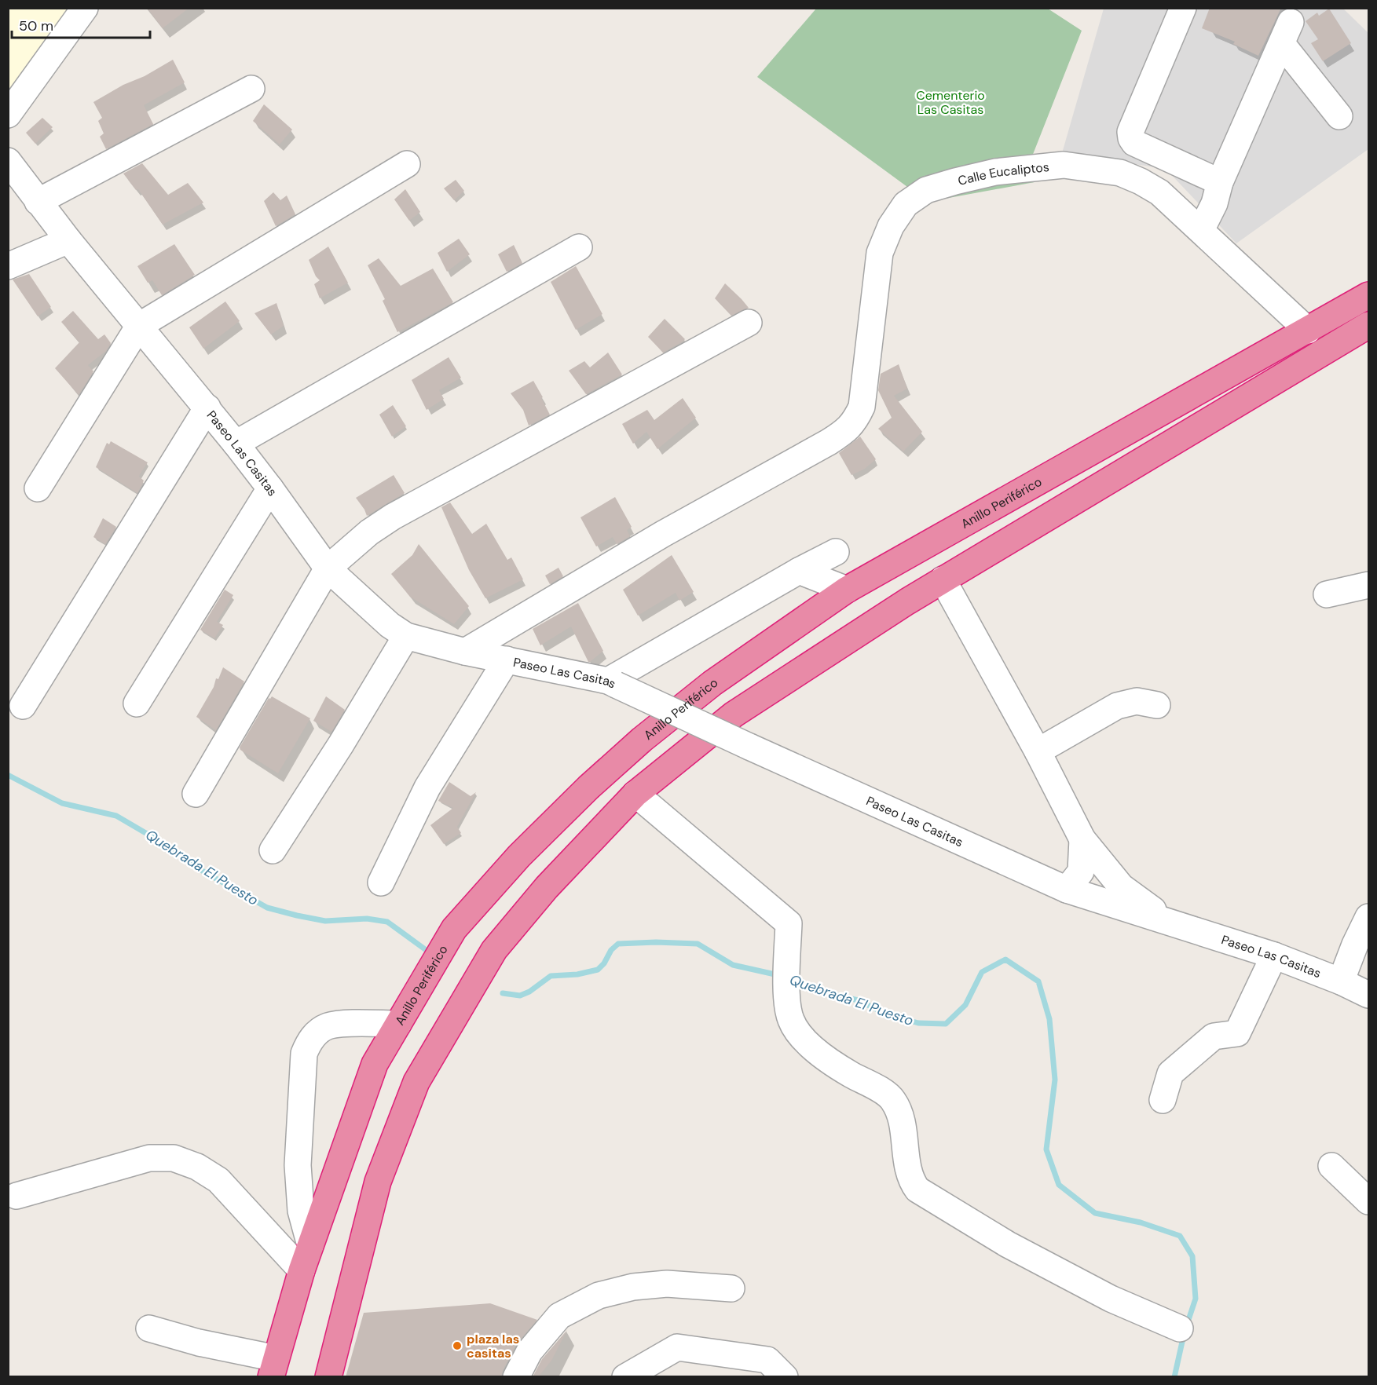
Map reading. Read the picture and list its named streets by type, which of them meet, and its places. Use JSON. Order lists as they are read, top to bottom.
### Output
{
  "streets": {
    "highway": ["Anillo Periférico"],
    "street": ["Calle Eucaliptos", "Paseo Las Casitas"]
  },
  "crossings": [
    ["Calle Eucaliptos", "Paseo Las Casitas"],
    ["Calle Eucaliptos", "Anillo Periférico"]
  ],
  "water": ["Quebrada El Puesto"],
  "parks": ["Cementerio Las Casitas"],
  "places": ["plaza las casitas"],
  "scale_bar": "50 m"
}
